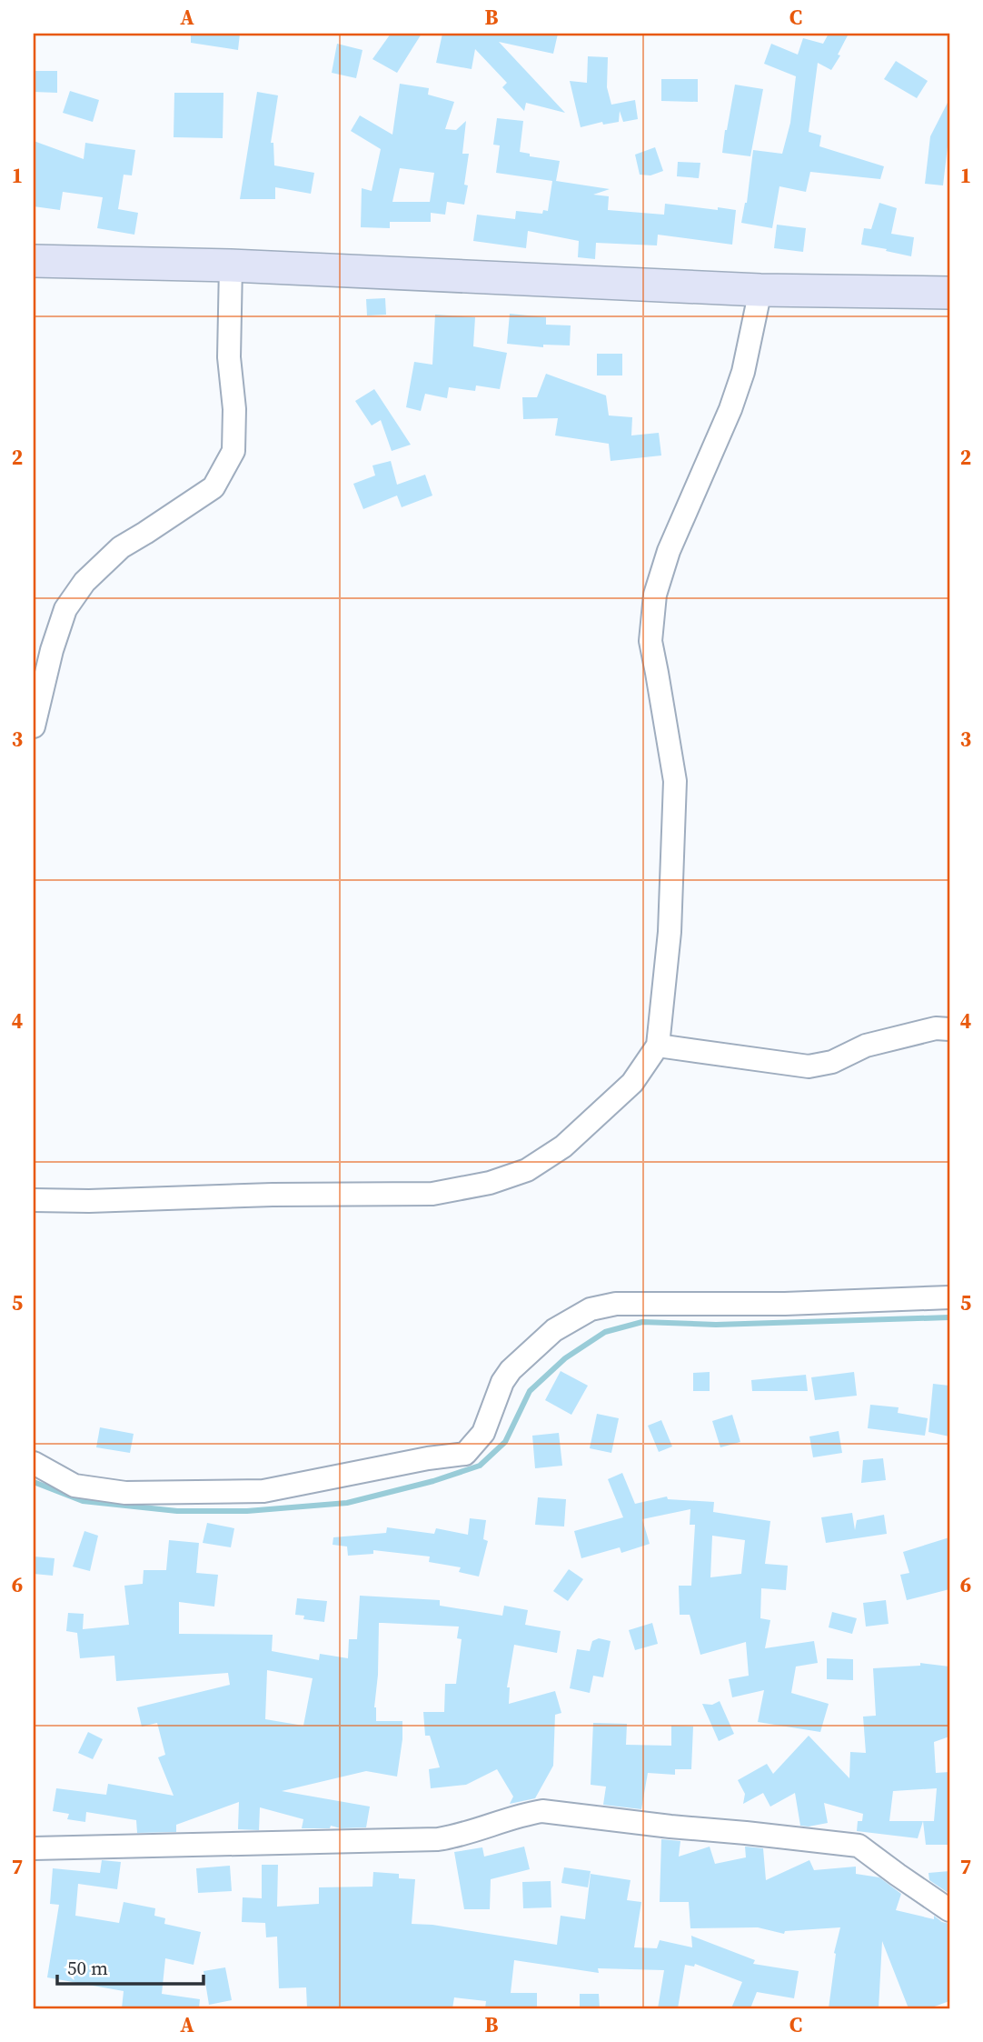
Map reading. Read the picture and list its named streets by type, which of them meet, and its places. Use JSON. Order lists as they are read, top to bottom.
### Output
{
  "scale_bar": "50 m",
  "grid": {
    "columns": ["A", "B", "C"],
    "rows": [
      "1",
      "2",
      "3",
      "4",
      "5",
      "6",
      "7"
    ]
  }
}
